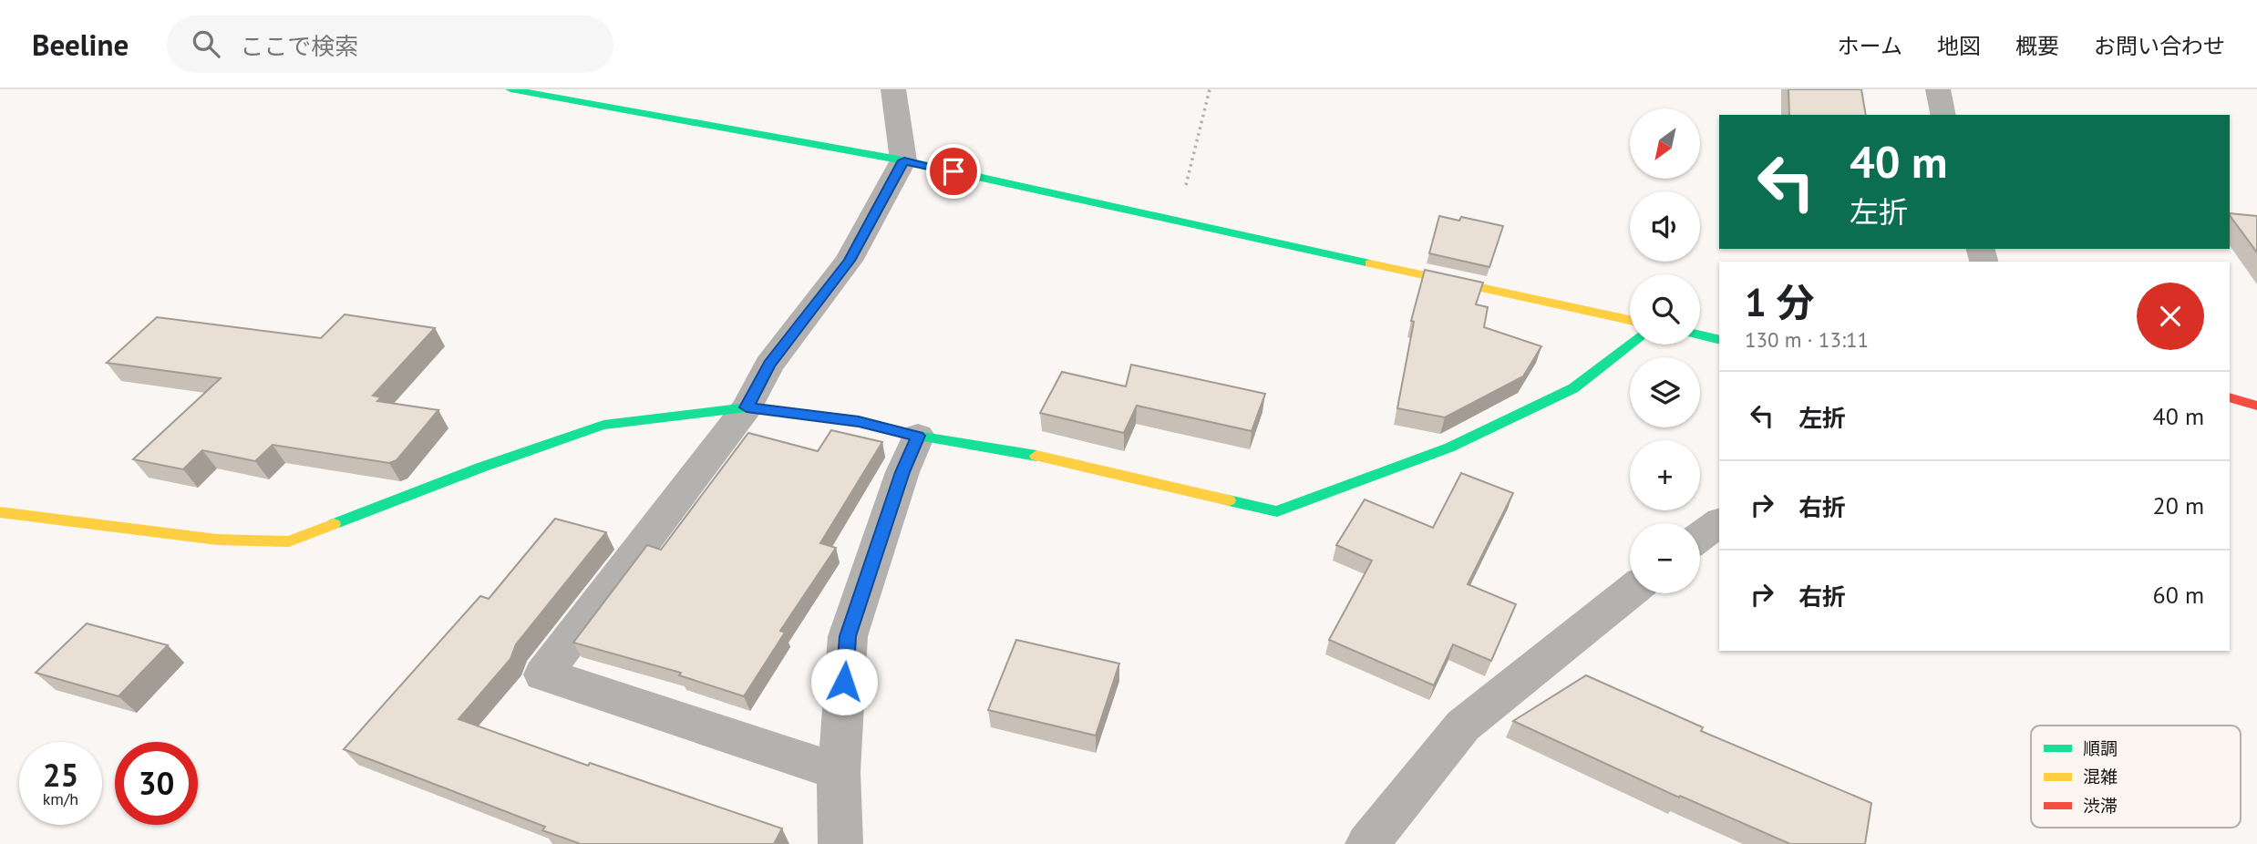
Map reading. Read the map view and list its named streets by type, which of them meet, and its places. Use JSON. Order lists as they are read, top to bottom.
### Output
{
  "legend": ["順調", "混雑", "渋滞"],
  "north": "bottom left",
  "page": {
    "header": "Beeline",
    "search": "ここで検索",
    "nav": [
      "ホーム",
      "地図",
      "概要",
      "お問い合わせ"
    ],
    "map_buttons": ["+", "−"],
    "turn": ["40 m", "左折"],
    "heading": ["1 分", "130 m · 13:11"],
    "list": [
      {
        "name": "左折",
        "value": "40 m"
      },
      {
        "name": "右折",
        "value": "20 m"
      },
      {
        "name": "右折",
        "value": "60 m"
      }
    ],
    "speed": "25 km/h",
    "limit": "30"
  }
}
